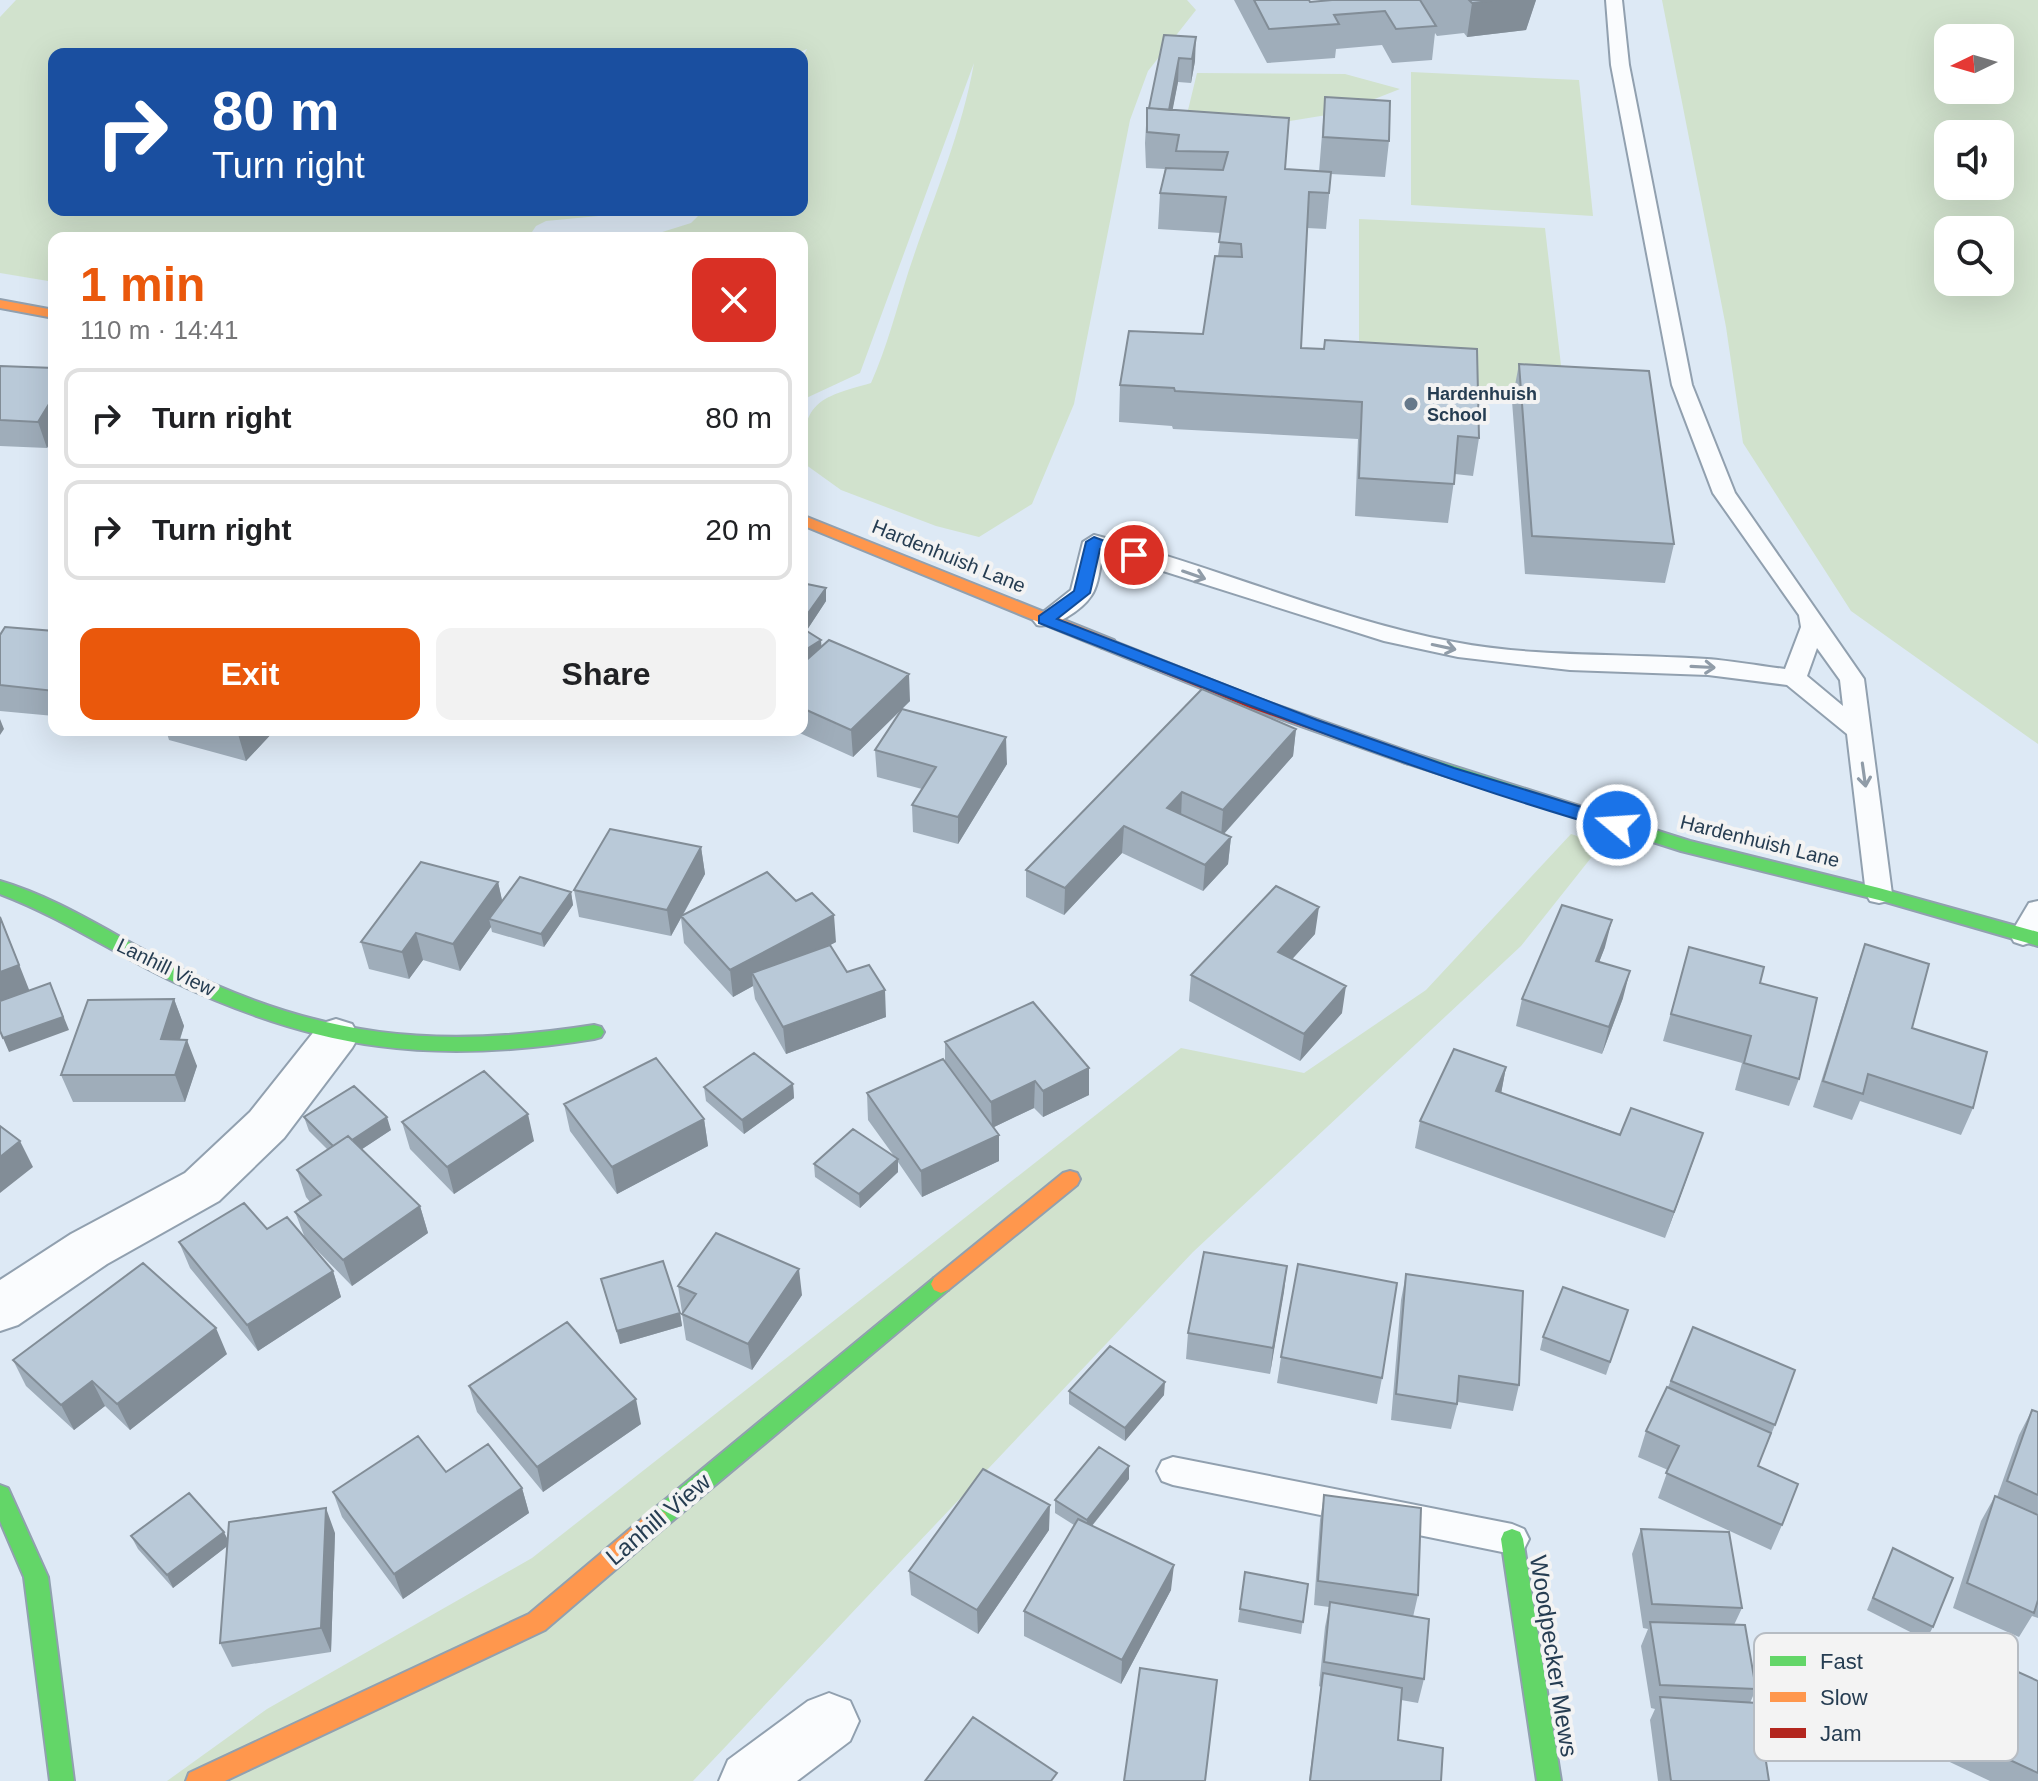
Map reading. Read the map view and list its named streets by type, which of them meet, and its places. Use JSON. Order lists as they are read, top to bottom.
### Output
{
  "streets": {
    "street": ["Hardenhuish Lane", "Lanhill View", "Woodpecker Mews"]
  },
  "places": ["Hardenhuish School"],
  "legend": ["Fast", "Slow", "Jam"],
  "north": "left",
  "page": {
    "turn": ["80 m", "Turn right"],
    "heading": ["1 min", "110 m · 14:41"],
    "list": [
      {
        "name": "Turn right",
        "value": "80 m"
      },
      {
        "name": "Turn right",
        "value": "20 m"
      }
    ],
    "buttons": ["Exit", "Share"]
  }
}
